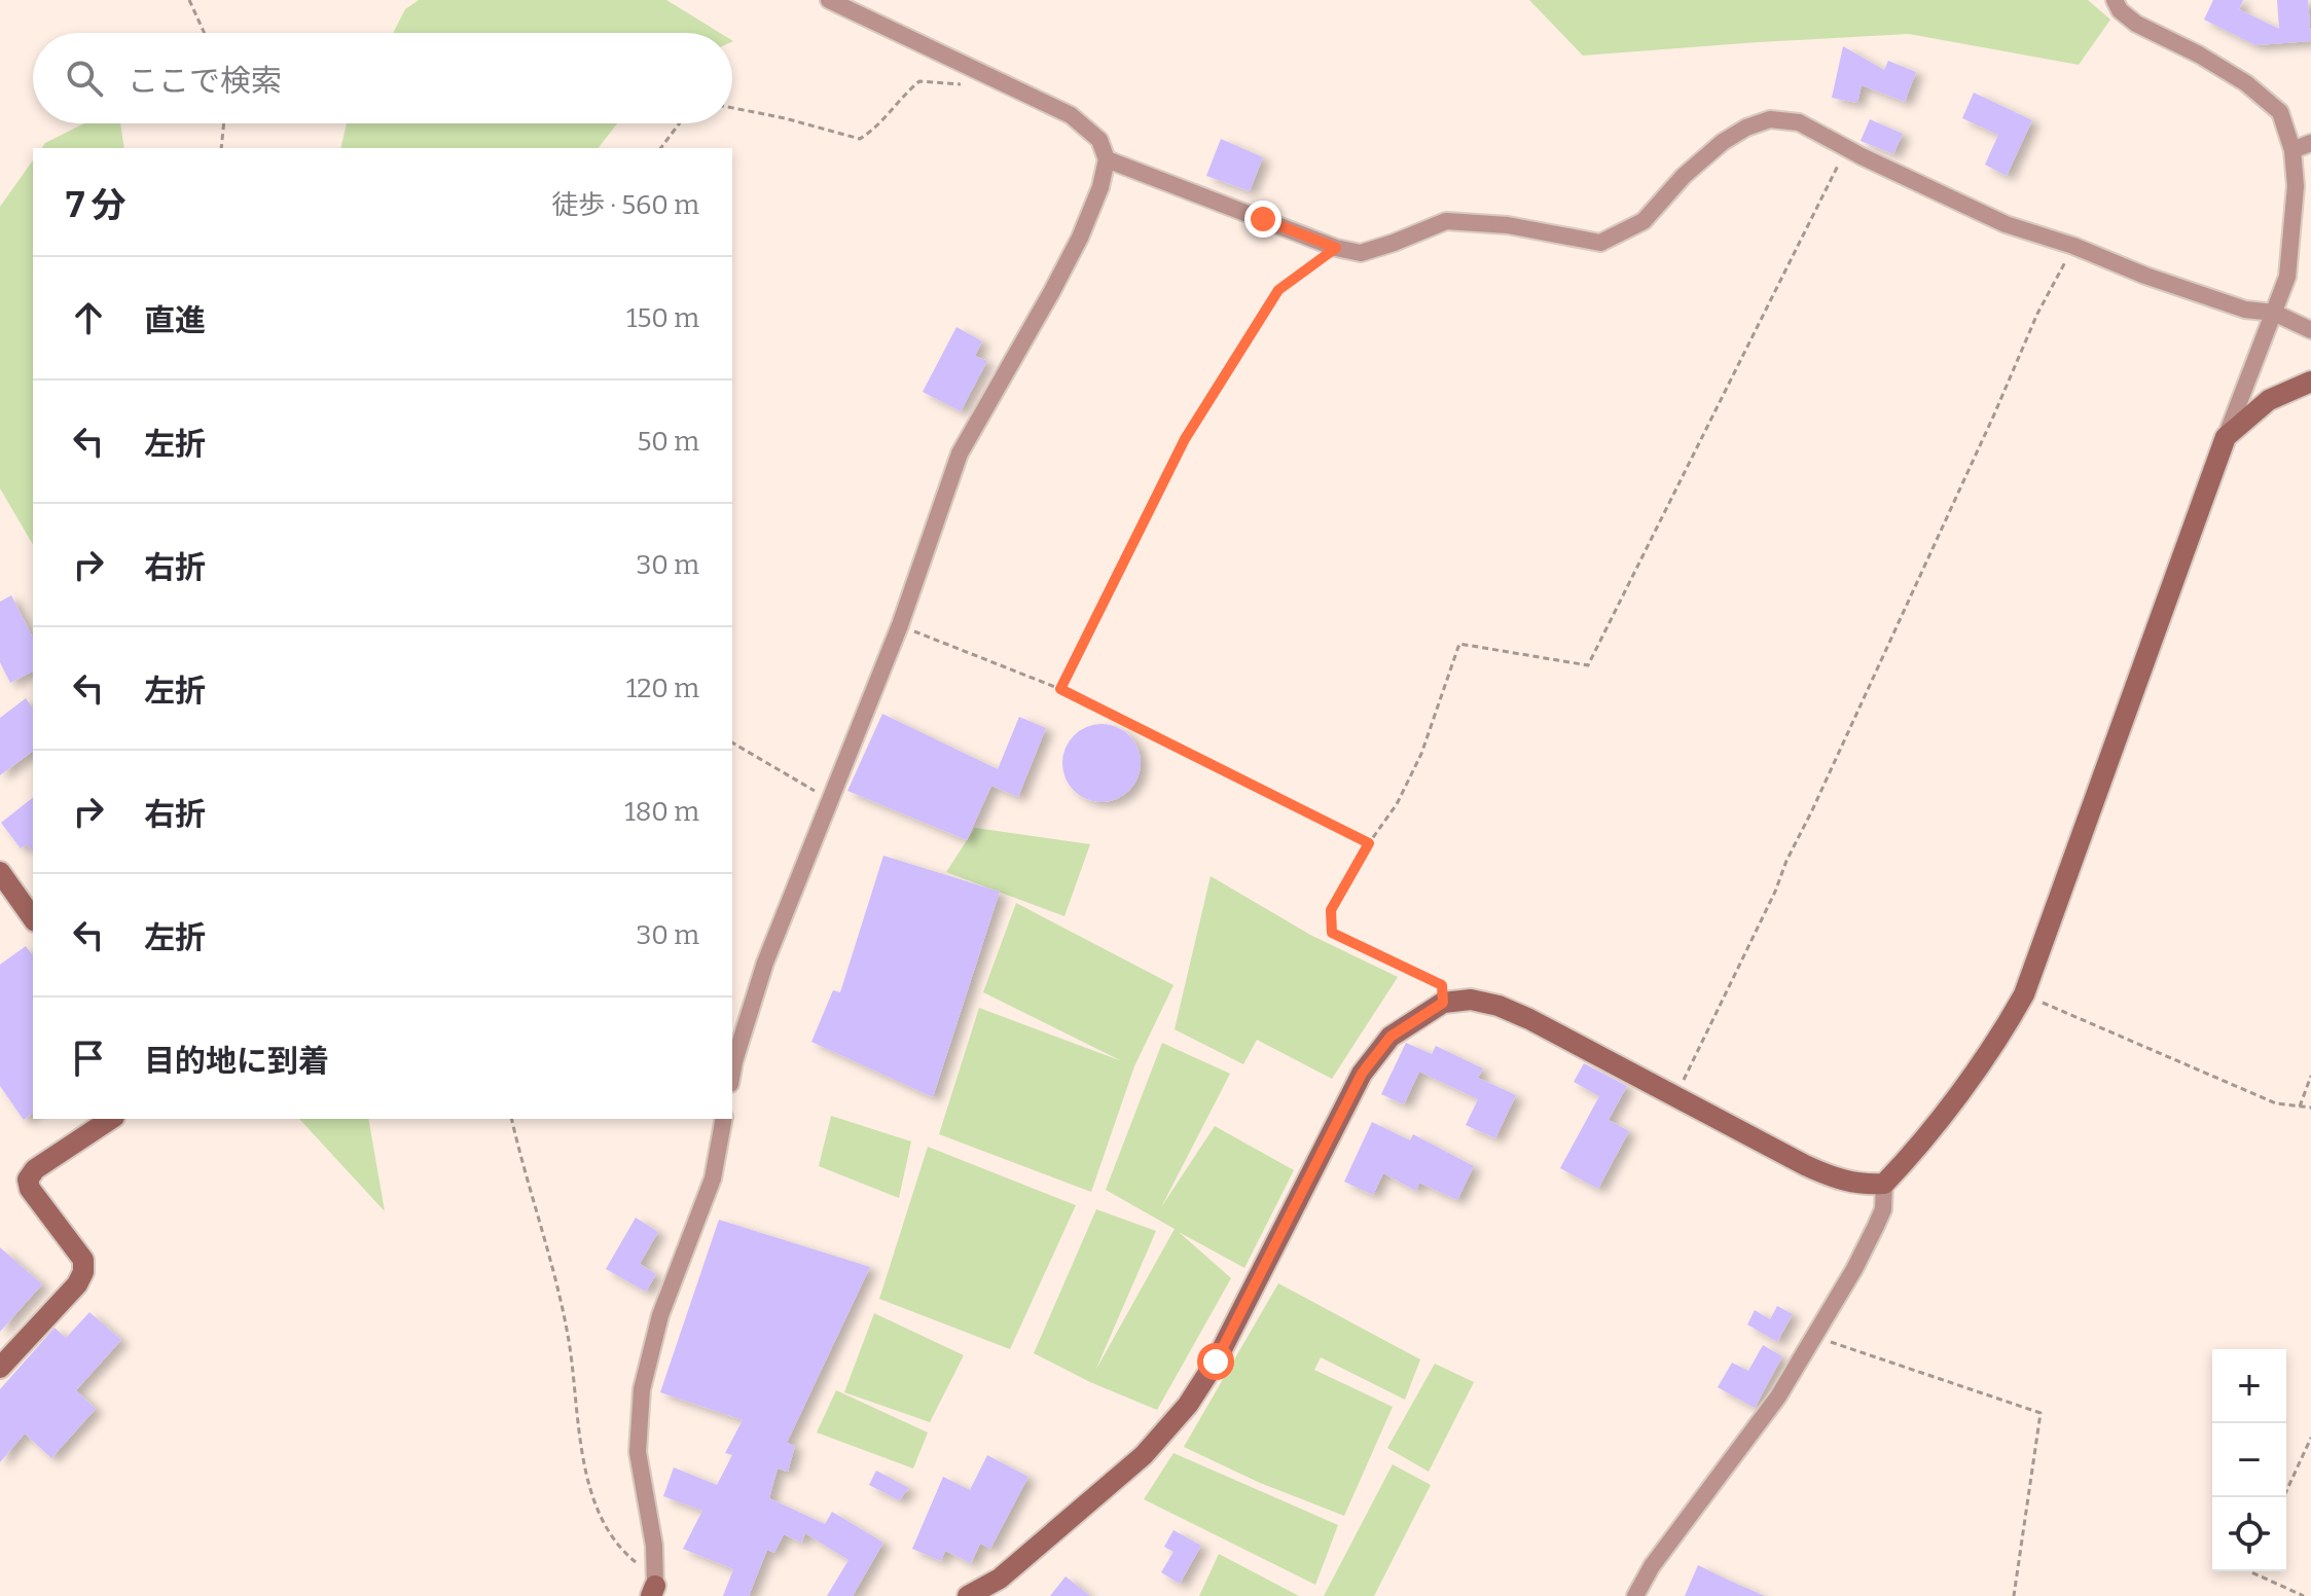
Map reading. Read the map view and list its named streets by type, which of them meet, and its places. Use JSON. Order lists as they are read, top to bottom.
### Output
{
  "page": {
    "search": "ここで検索",
    "heading": ["7 分", "徒歩 · 560 m"],
    "list": [
      ["直進", "150 m"],
      ["左折", "50 m"],
      ["右折", "30 m"],
      ["左折", "120 m"],
      ["右折", "180 m"],
      ["左折", "30 m"],
      "目的地に到着"
    ],
    "map_buttons": ["+", "−"]
  }
}
